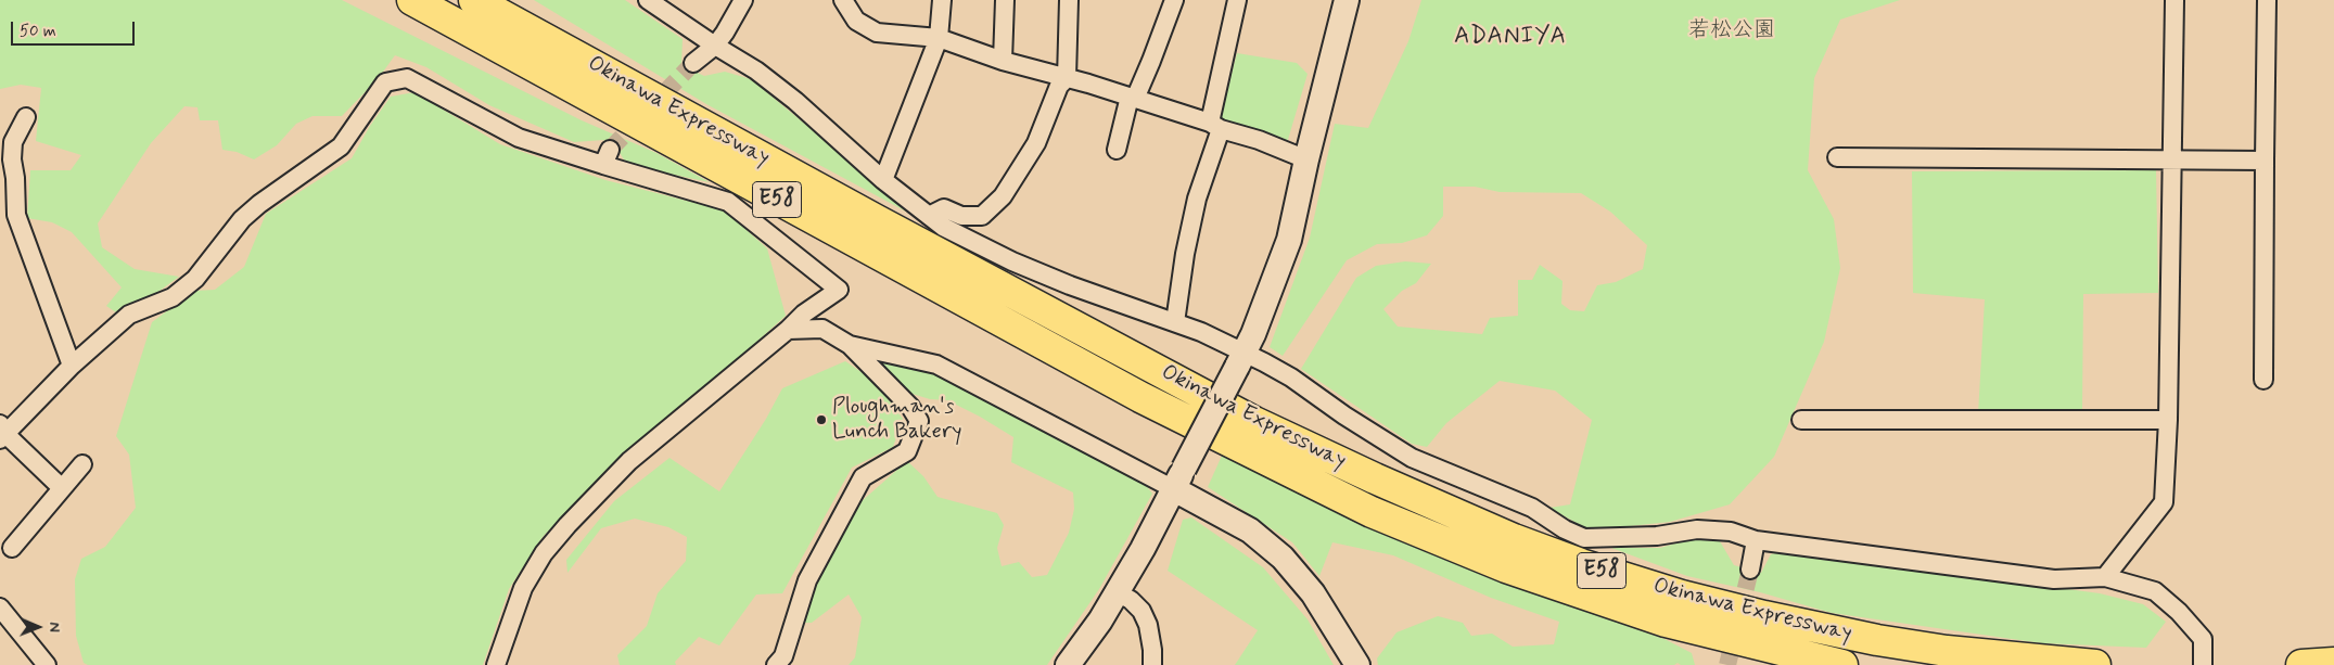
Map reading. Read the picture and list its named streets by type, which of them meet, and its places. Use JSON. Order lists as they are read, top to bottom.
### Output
{
  "streets": {
    "highway": ["Okinawa Expressway", "E58"]
  },
  "districts": ["ADANIYA"],
  "parks": ["若松公園"],
  "places": ["Ploughman's Lunch Bakery"],
  "scale_bar": "50 m",
  "north": "right"
}
